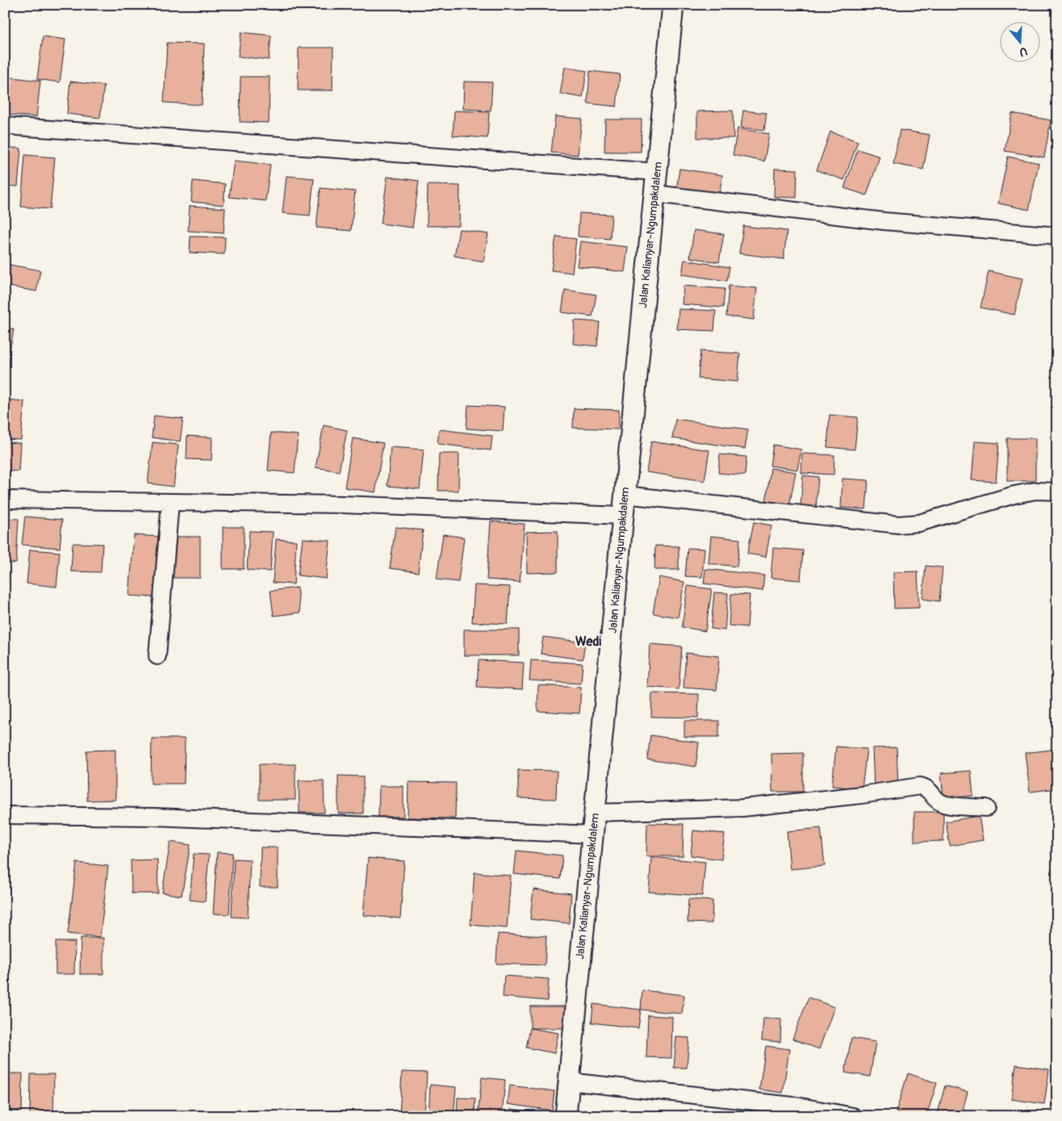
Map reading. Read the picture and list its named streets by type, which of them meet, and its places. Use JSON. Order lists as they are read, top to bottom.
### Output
{
  "streets": {
    "street": ["Jalan Kalianyar-Ngumpakdalem"]
  },
  "districts": ["Wedi"],
  "north": "bottom"
}
